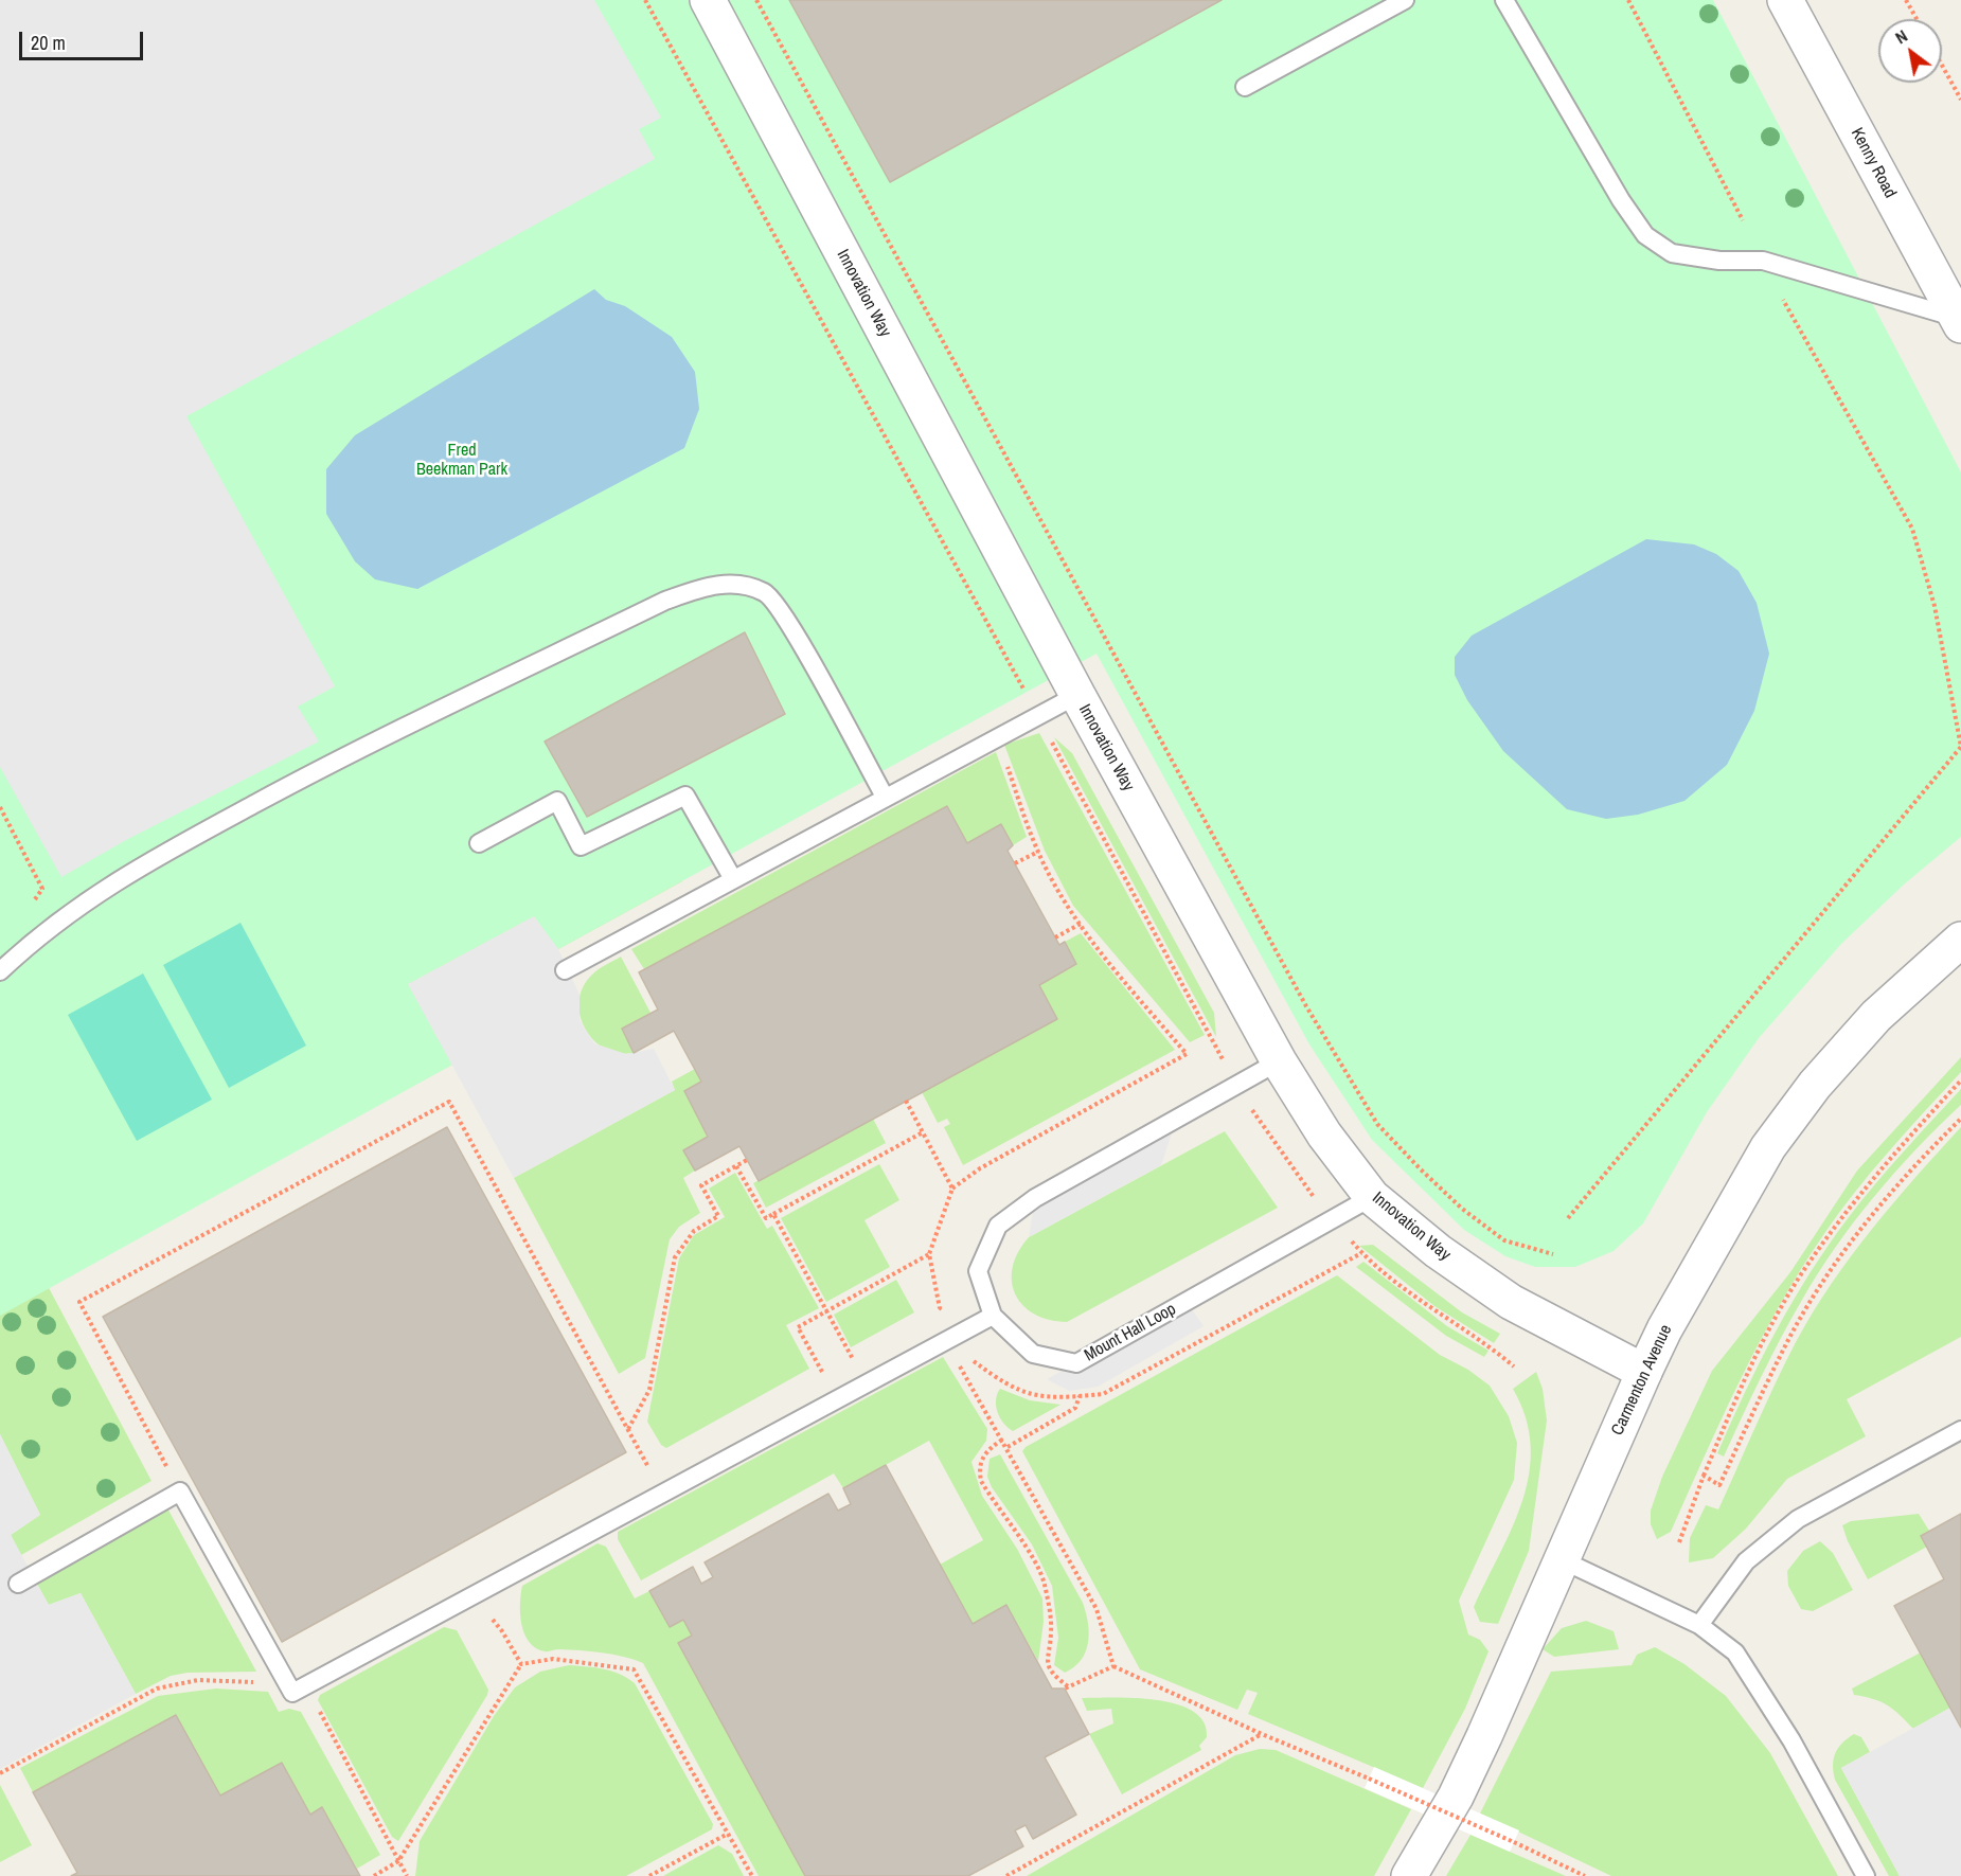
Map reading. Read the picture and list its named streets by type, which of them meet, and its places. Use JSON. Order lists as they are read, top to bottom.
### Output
{
  "streets": {
    "street": ["Kenny Road", "Innovation Way", "Carmenton Avenue"],
    "lane": ["Mount Hall Loop"]
  },
  "crossings": [
    ["Innovation Way", "Mount Hall Loop"],
    ["Innovation Way", "Carmenton Avenue"]
  ],
  "parks": ["Fred Beekman Park"],
  "scale_bar": "20 m",
  "north": "top left"
}
